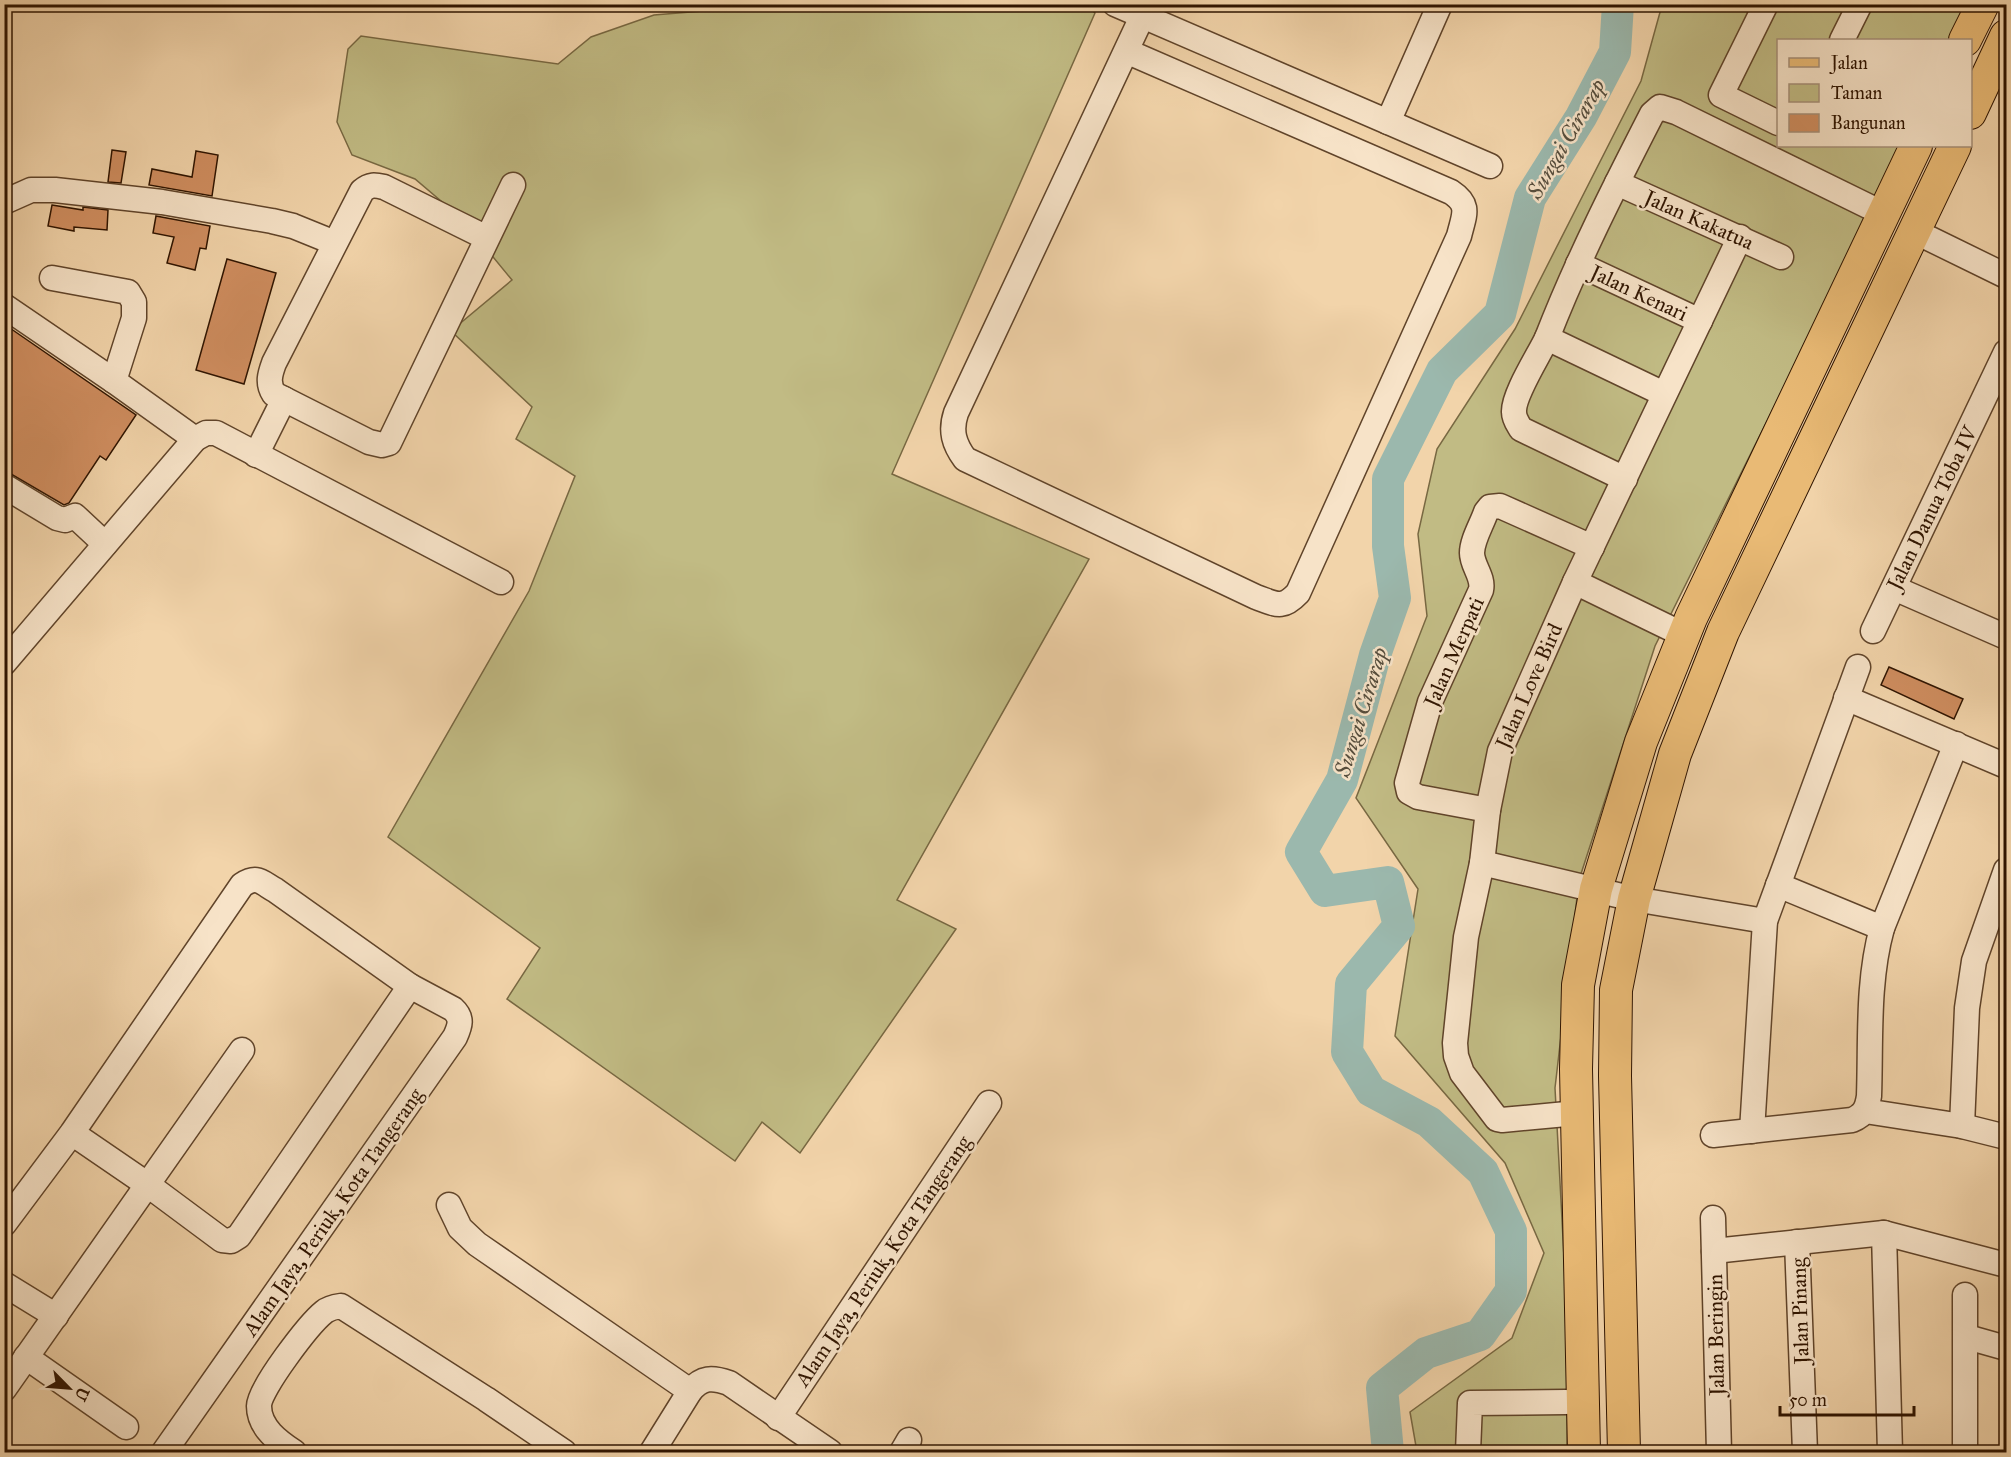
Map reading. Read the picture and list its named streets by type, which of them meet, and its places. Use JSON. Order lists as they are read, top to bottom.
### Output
{
  "streets": {
    "street": [
      "Jalan Kakatua",
      "Jalan Kenari",
      "Jalan Danua Toba IV",
      "Jalan Merpati",
      "Jalan Love Bird",
      "Alam Jaya, Periuk, Kota Tangerang",
      "Jalan Pinang",
      "Jalan Beringin"
    ]
  },
  "crossings": [
    ["Jalan Kakatua", "Jalan Love Bird"],
    ["Jalan Kenari", "Jalan Love Bird"],
    ["Jalan Merpati", "Jalan Love Bird"]
  ],
  "water": ["Sungai Cirarap"],
  "legend": ["Jalan", "Taman", "Bangunan"],
  "scale_bar": "50 m",
  "north": "bottom right"
}
